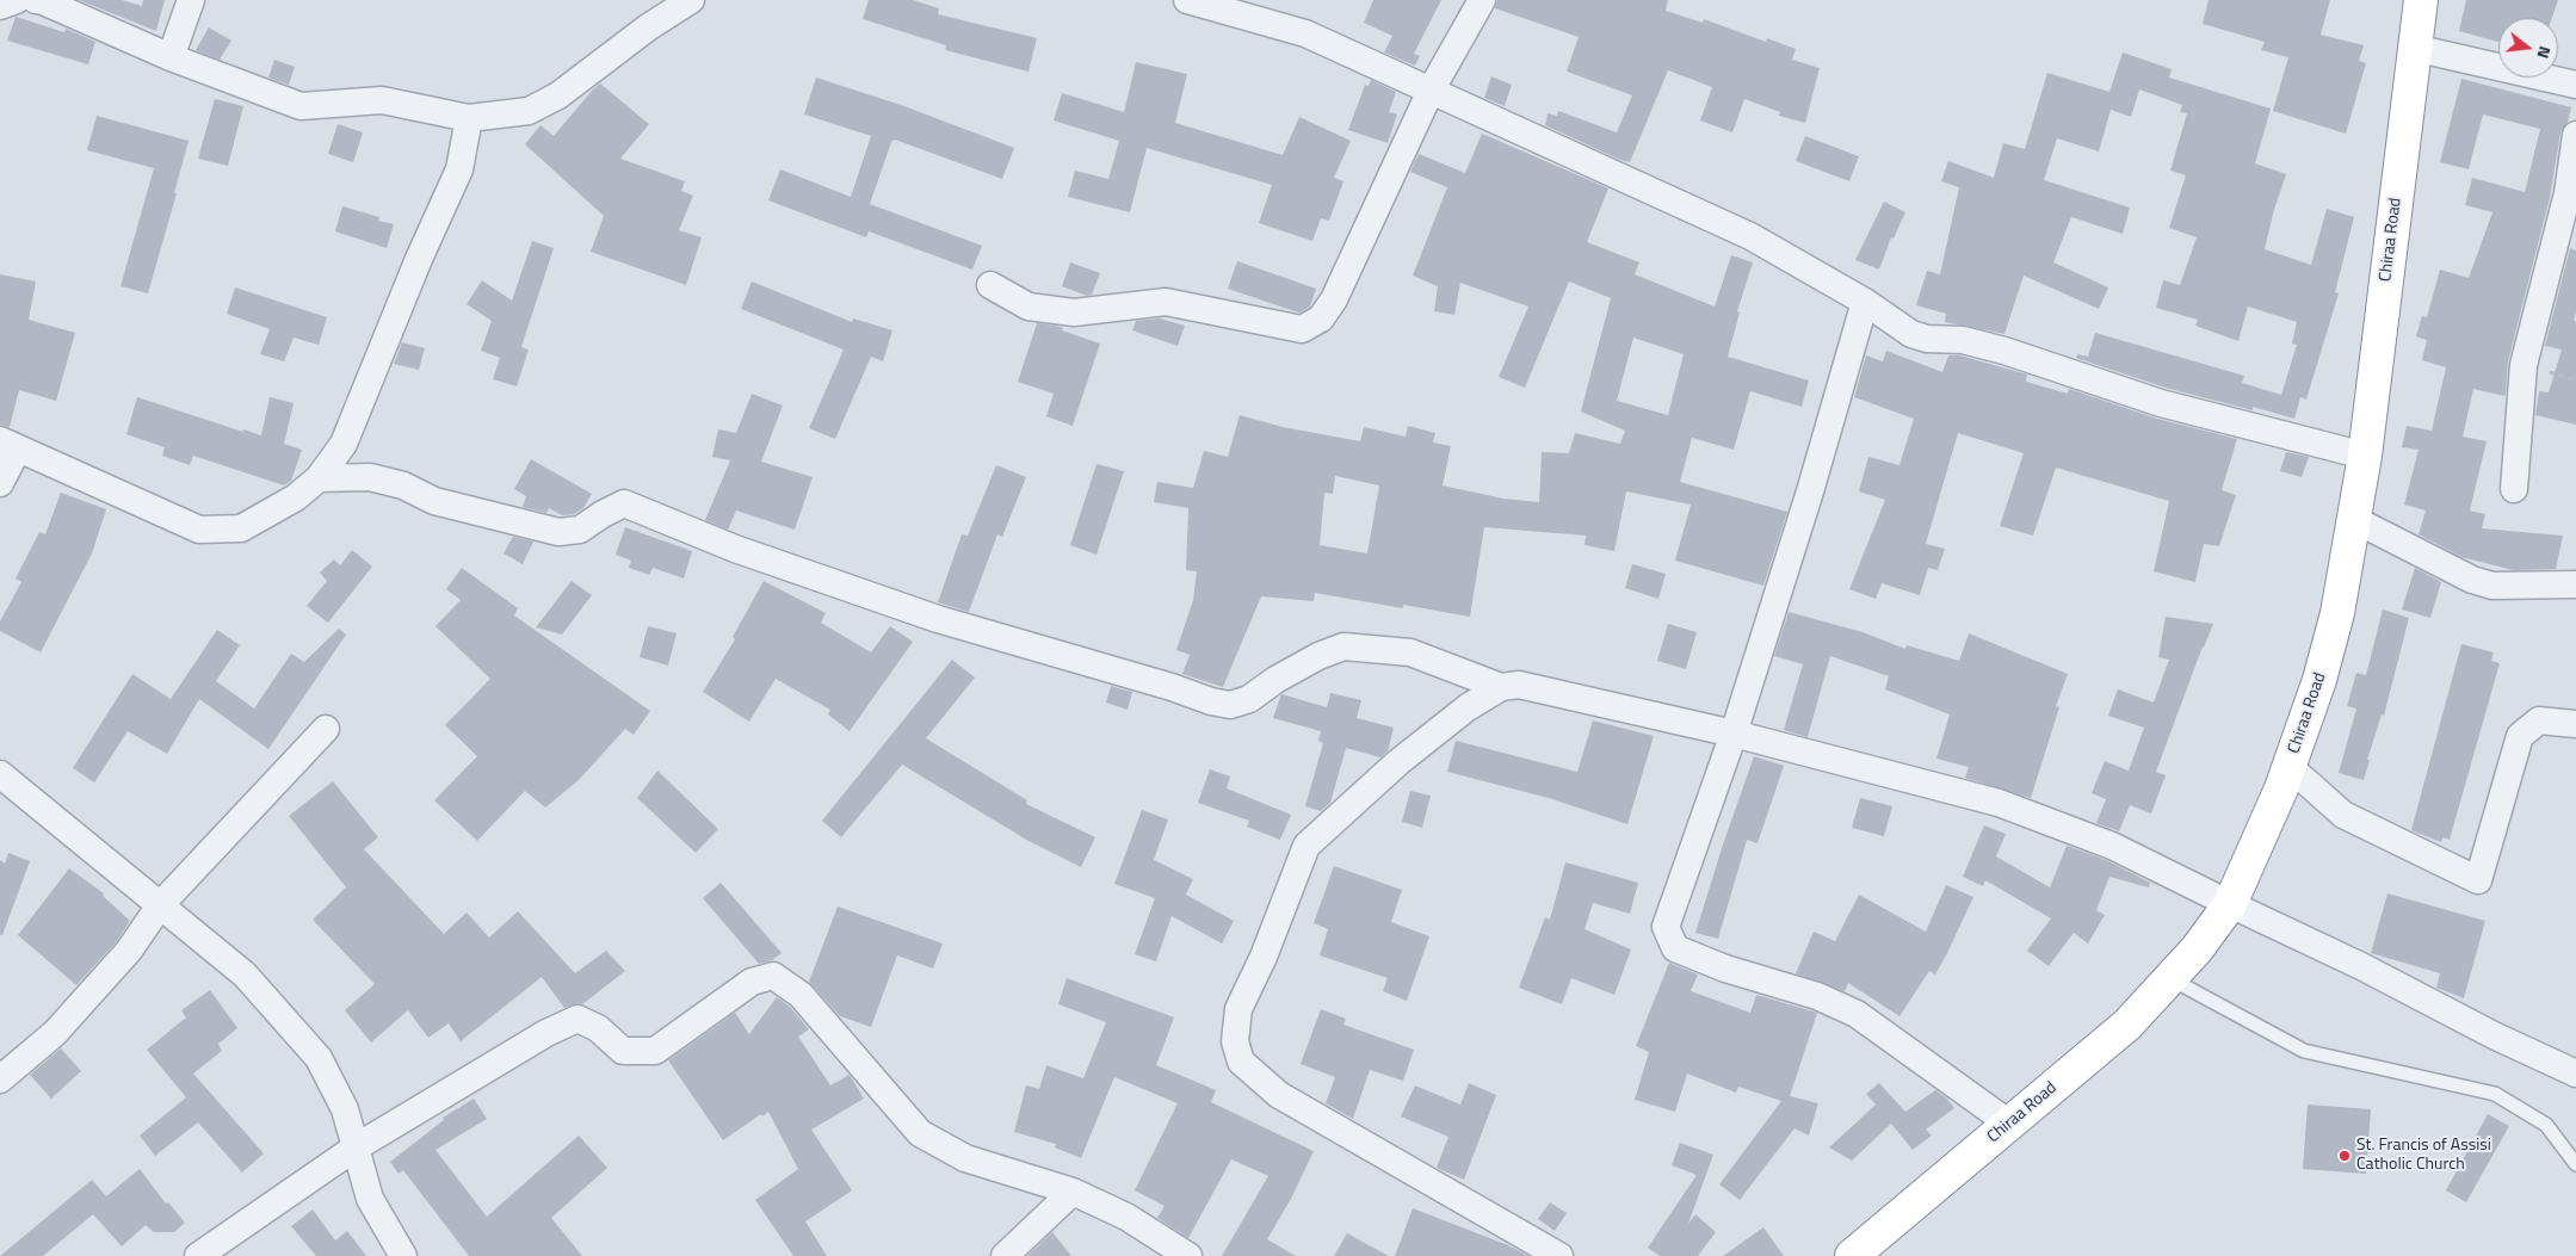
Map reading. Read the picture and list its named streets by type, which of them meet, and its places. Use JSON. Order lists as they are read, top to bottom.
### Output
{
  "streets": {
    "highway": ["Chiraa Road"]
  },
  "places": ["St. Francis of Assisi Catholic Church"],
  "north": "right"
}
